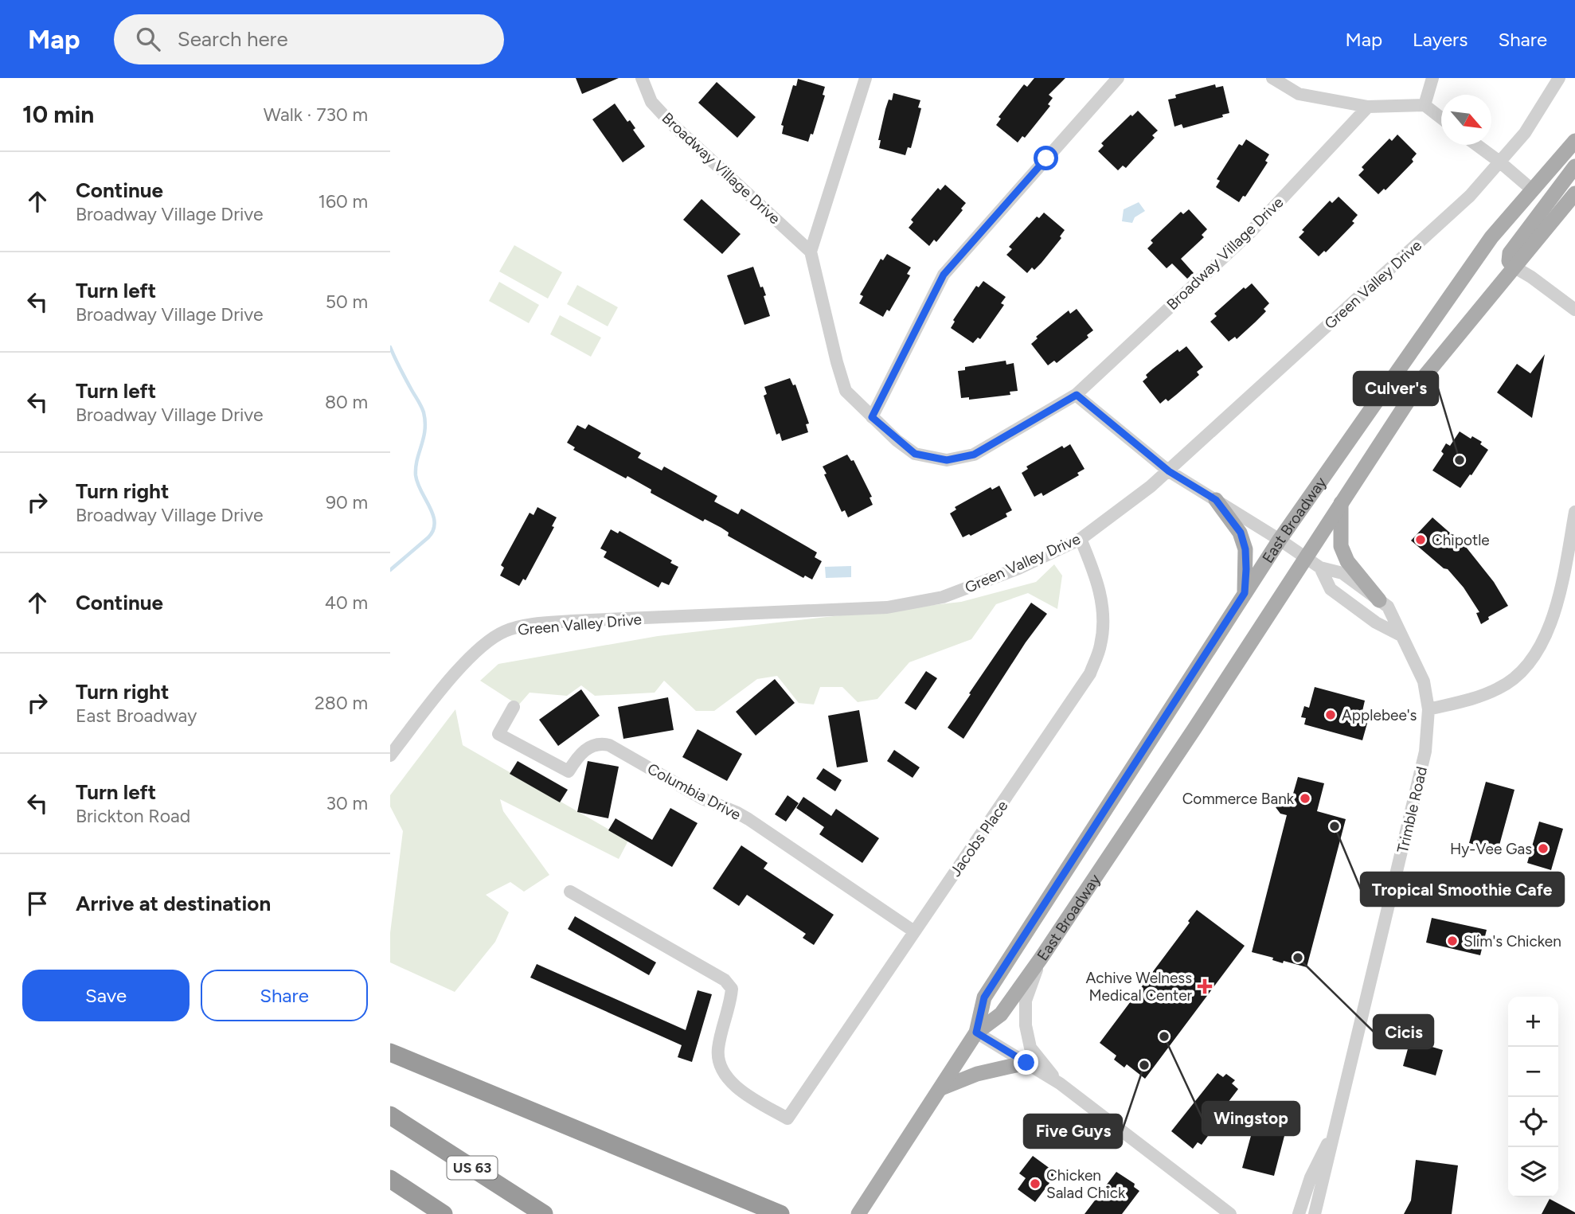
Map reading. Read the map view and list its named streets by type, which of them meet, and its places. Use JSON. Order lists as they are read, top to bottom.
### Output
{
  "streets": {
    "highway": ["US 63"],
    "main road": ["East Broadway"],
    "street": [
      "Broadway Village Drive",
      "Green Valley Drive",
      "Columbia Drive",
      "Trimble Road",
      "Jacobs Place"
    ]
  },
  "crossings": [
    ["Green Valley Drive", "Jacobs Place"],
    ["East Broadway", "Trimble Road"],
    ["Columbia Drive", "Jacobs Place"]
  ],
  "places": {
    "other": [
      "Culver's",
      "Chipotle",
      "Applebee's",
      "Commerce Bank",
      "Tropical Smoothie Cafe",
      "Hy-Vee Gas",
      "Slim's Chicken",
      "Cicis",
      "Wingstop",
      "Five Guys",
      "Chicken Salad Chick"
    ],
    "health": ["Achive Welness Medical Center"]
  },
  "north": "bottom right",
  "page": {
    "header": "Map",
    "search": "Search here",
    "nav": ["Map", "Layers", "Share"],
    "heading": ["10 min", "Walk · 730 m"],
    "list": [
      ["Continue", "Broadway Village Drive", "160 m"],
      ["Turn left", "Broadway Village Drive", "50 m"],
      ["Turn left", "Broadway Village Drive", "80 m"],
      ["Turn right", "Broadway Village Drive", "90 m"],
      ["Continue", "40 m"],
      ["Turn right", "East Broadway", "280 m"],
      ["Turn left", "Brickton Road", "30 m"],
      "Arrive at destination"
    ],
    "buttons": ["Save", "Share"],
    "map_buttons": ["+", "−"]
  }
}
